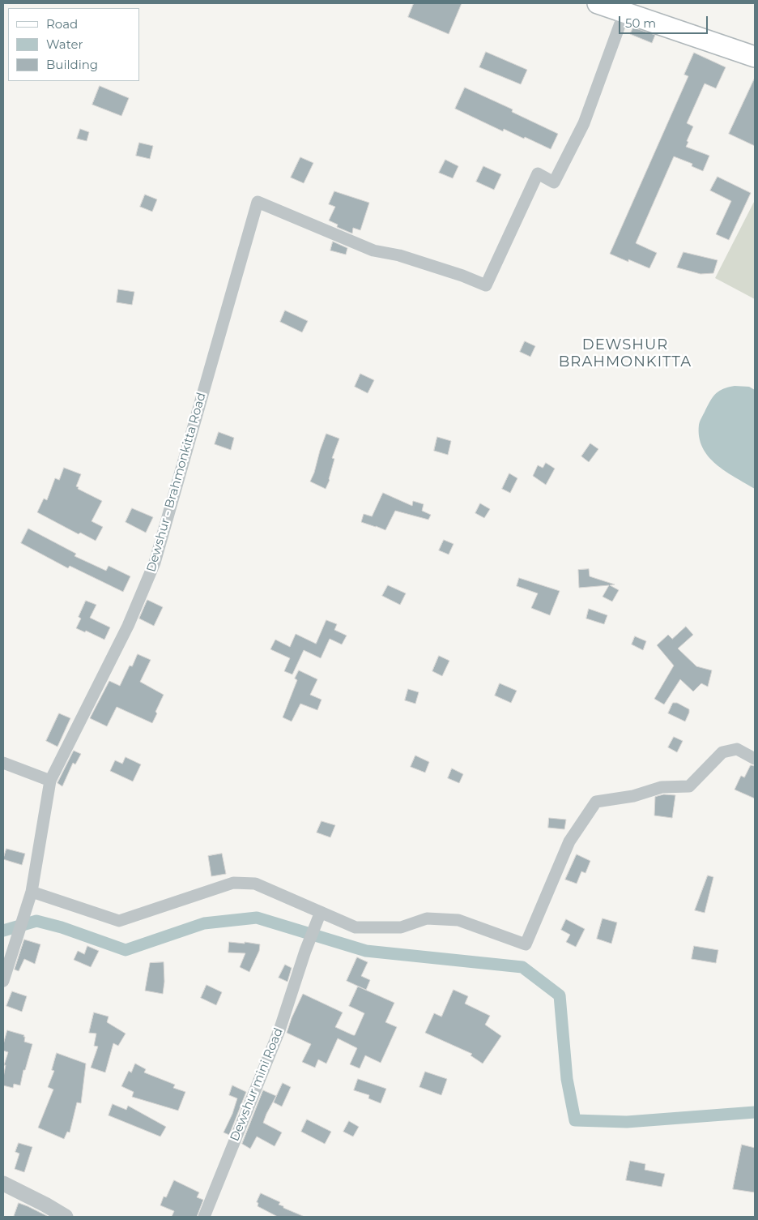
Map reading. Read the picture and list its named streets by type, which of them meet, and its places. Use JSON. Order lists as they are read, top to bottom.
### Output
{
  "streets": {
    "street": ["Dewshur - Brahmonkitta Road", "Dewshur mini Road"]
  },
  "districts": ["DEWSHUR BRAHMONKITTA"],
  "legend": ["Road", "Water", "Building"],
  "scale_bar": "50 m"
}
